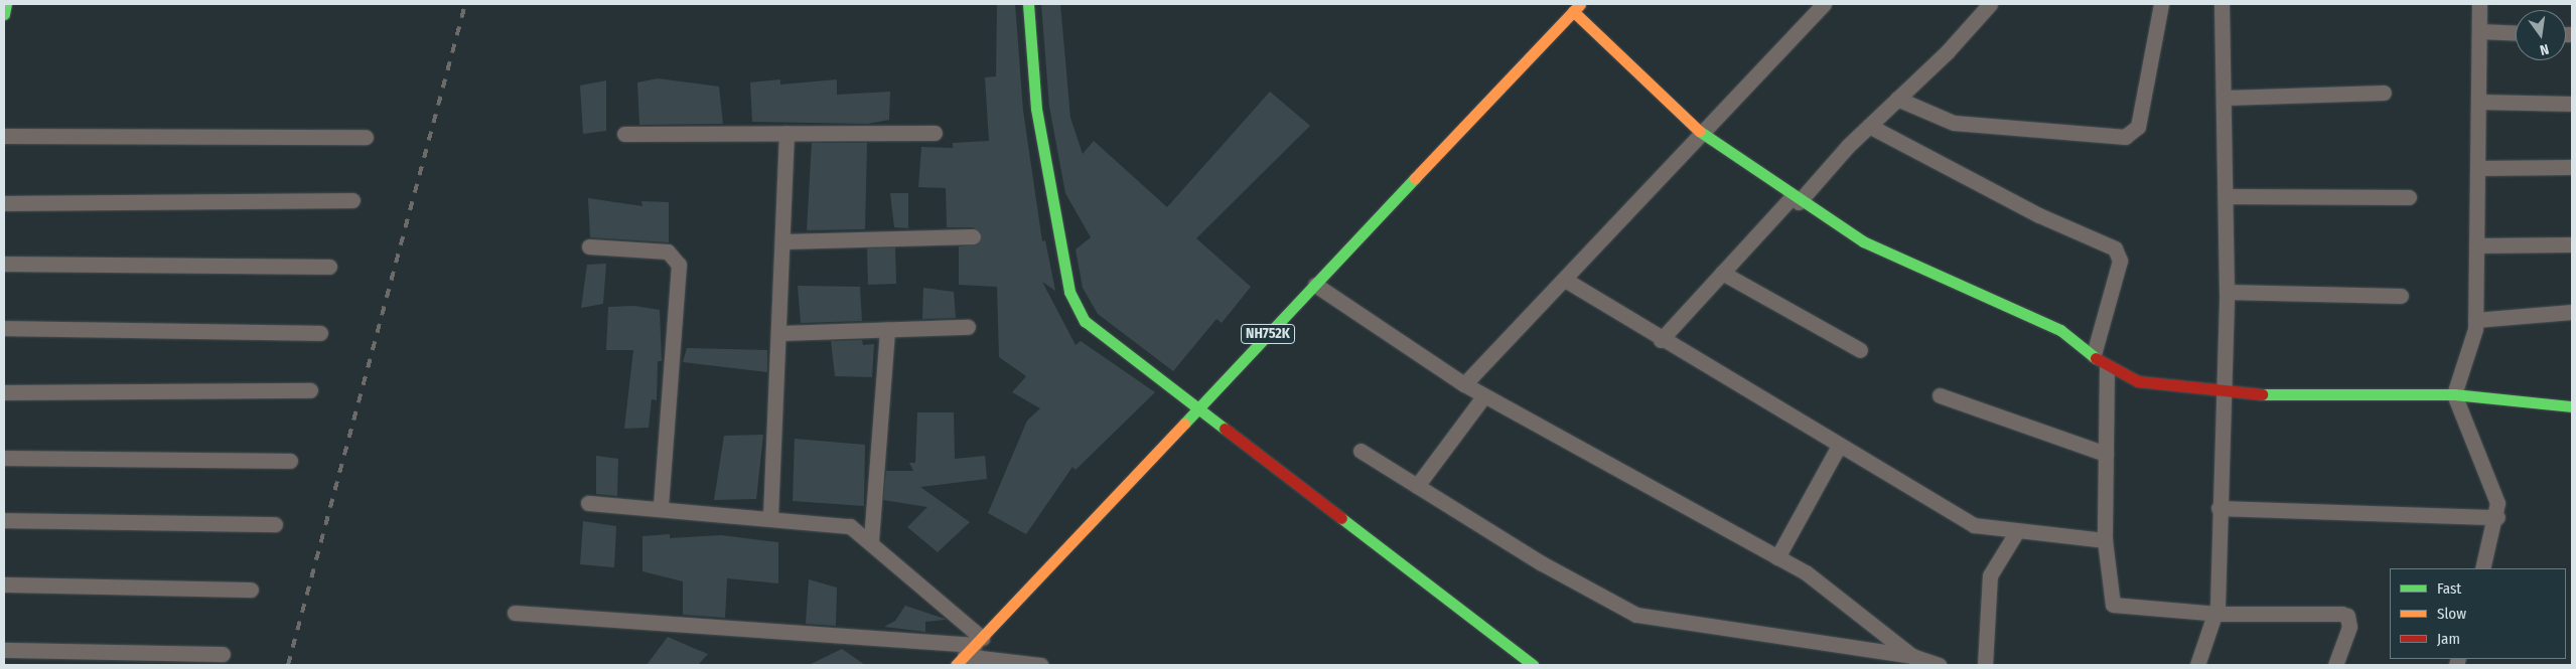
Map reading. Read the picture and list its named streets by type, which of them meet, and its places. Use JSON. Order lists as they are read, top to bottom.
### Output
{
  "streets": {
    "main road": ["NH752K"]
  },
  "legend": ["Fast", "Slow", "Jam"],
  "north": "bottom"
}
